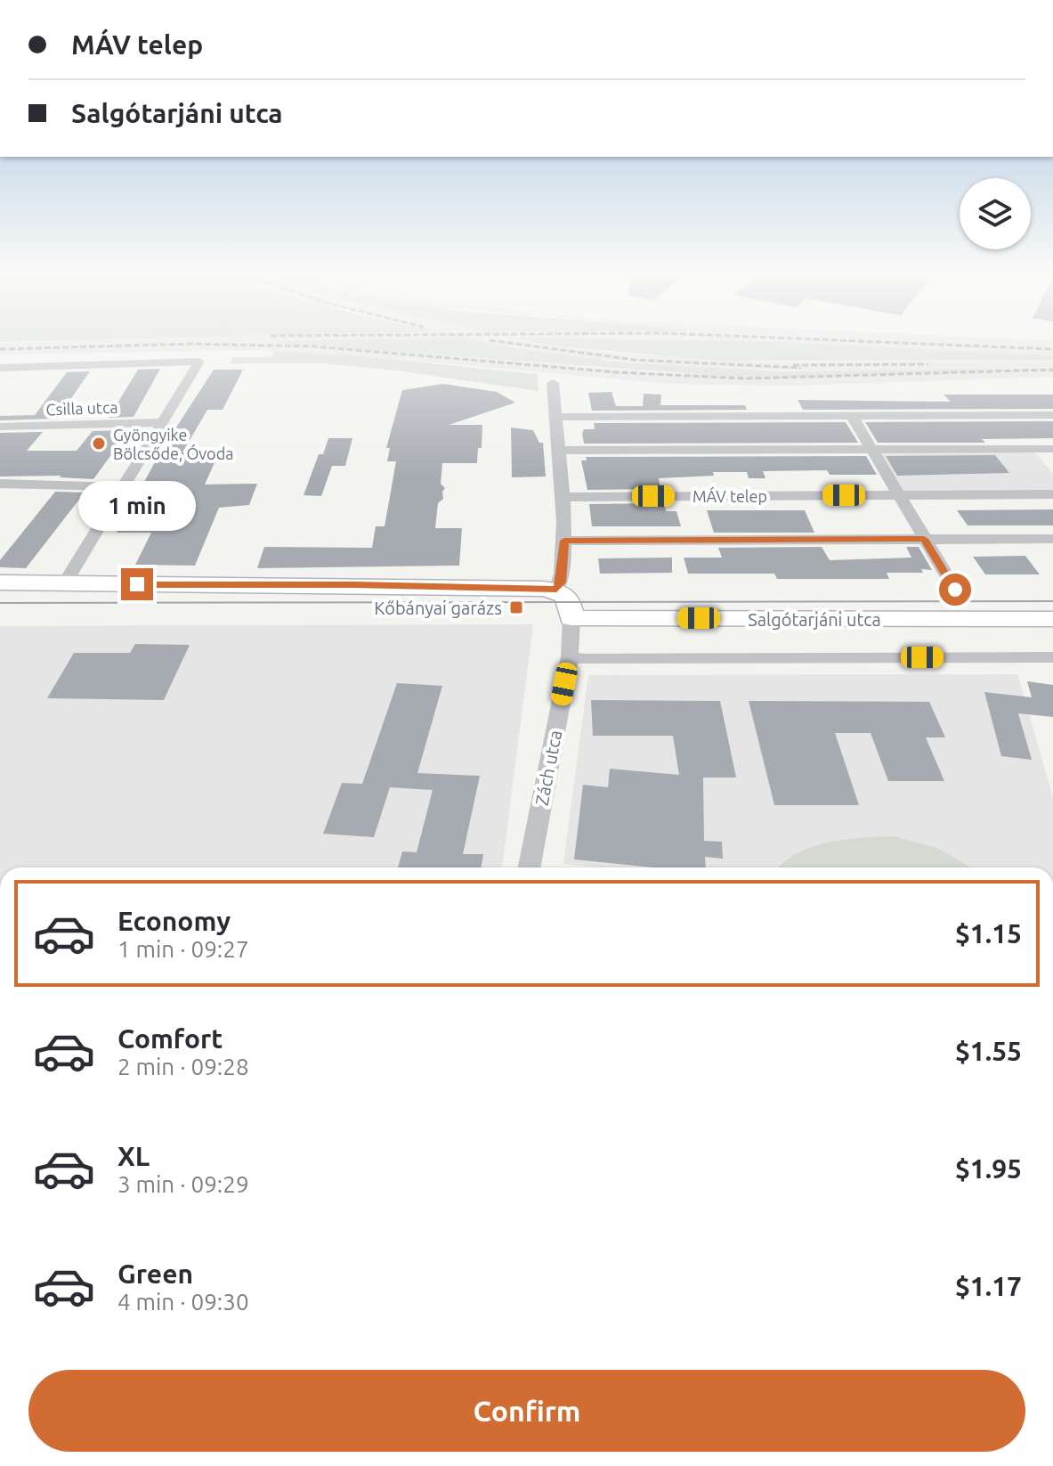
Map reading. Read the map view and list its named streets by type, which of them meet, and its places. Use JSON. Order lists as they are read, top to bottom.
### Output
{
  "streets": {
    "street": [
      "Csilla utca",
      "MÁV telep",
      "Salgótarjáni utca",
      "Zách utca"
    ]
  },
  "crossings": [
    ["Salgótarjáni utca", "Zách utca"]
  ],
  "places": {
    "other": ["Gyöngyike Bölcsőde, Óvoda"],
    "transit": ["Kőbányai garázs"]
  },
  "page": {
    "banner": ["MÁV telep", "Salgótarjáni utca"],
    "bubble": "1 min",
    "list": [
      {
        "name": "Economy",
        "note": "1 min · 09:27",
        "value": "$1.15"
      },
      {
        "name": "Comfort",
        "note": "2 min · 09:28",
        "value": "$1.55"
      },
      {
        "name": "XL",
        "note": "3 min · 09:29",
        "value": "$1.95"
      },
      {
        "name": "Green",
        "note": "4 min · 09:30",
        "value": "$1.17"
      }
    ],
    "buttons": "Confirm"
  }
}
